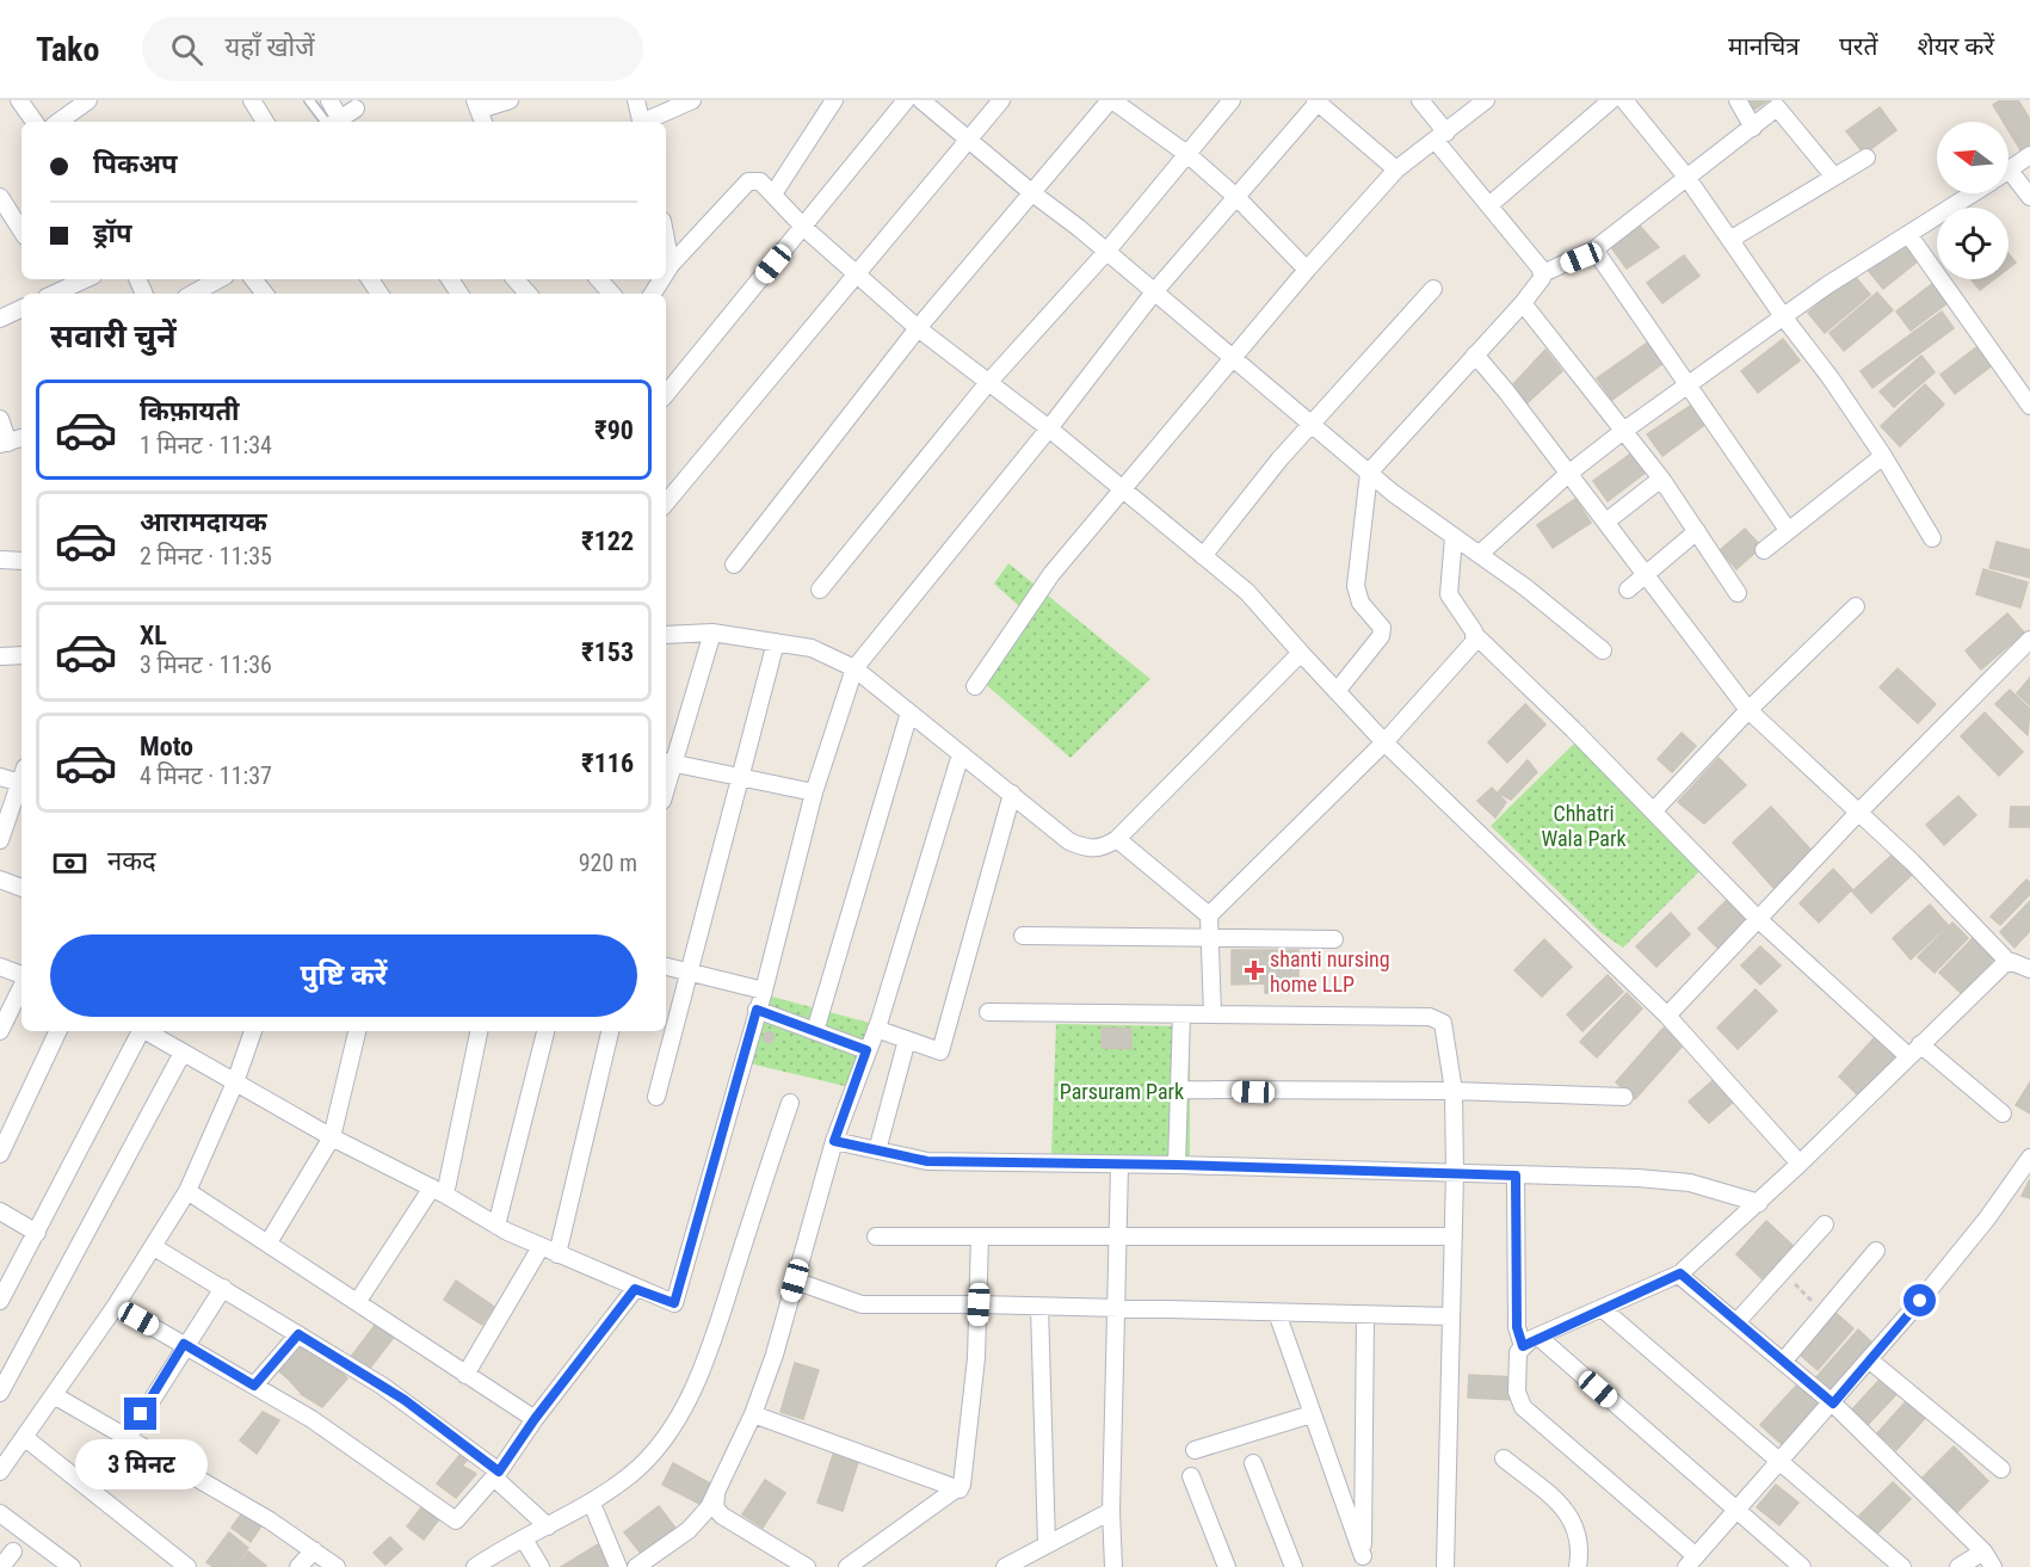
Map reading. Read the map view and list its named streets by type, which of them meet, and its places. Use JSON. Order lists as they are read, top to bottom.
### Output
{
  "parks": ["Chhatri Wala Park", "Parsuram Park"],
  "places": {
    "health": ["shanti nursing home LLP"]
  },
  "north": "left",
  "page": {
    "header": "Tako",
    "search": "यहाँ खोजें",
    "nav": ["मानचित्र", "परतें", "शेयर करें"],
    "banner": ["पिकअप", "ड्रॉप"],
    "heading": "सवारी चुनें",
    "list": [
      {
        "name": "किफ़ायती",
        "note": "1 मिनट · 11:34",
        "value": "₹90"
      },
      {
        "name": "आरामदायक",
        "note": "2 मिनट · 11:35",
        "value": "₹122"
      },
      {
        "name": "XL",
        "note": "3 मिनट · 11:36",
        "value": "₹153"
      },
      {
        "name": "Moto",
        "note": "4 मिनट · 11:37",
        "value": "₹116"
      }
    ],
    "pay": ["नकद", "920 m"],
    "buttons": "पुष्टि करें",
    "bubble": "3 मिनट"
  }
}
